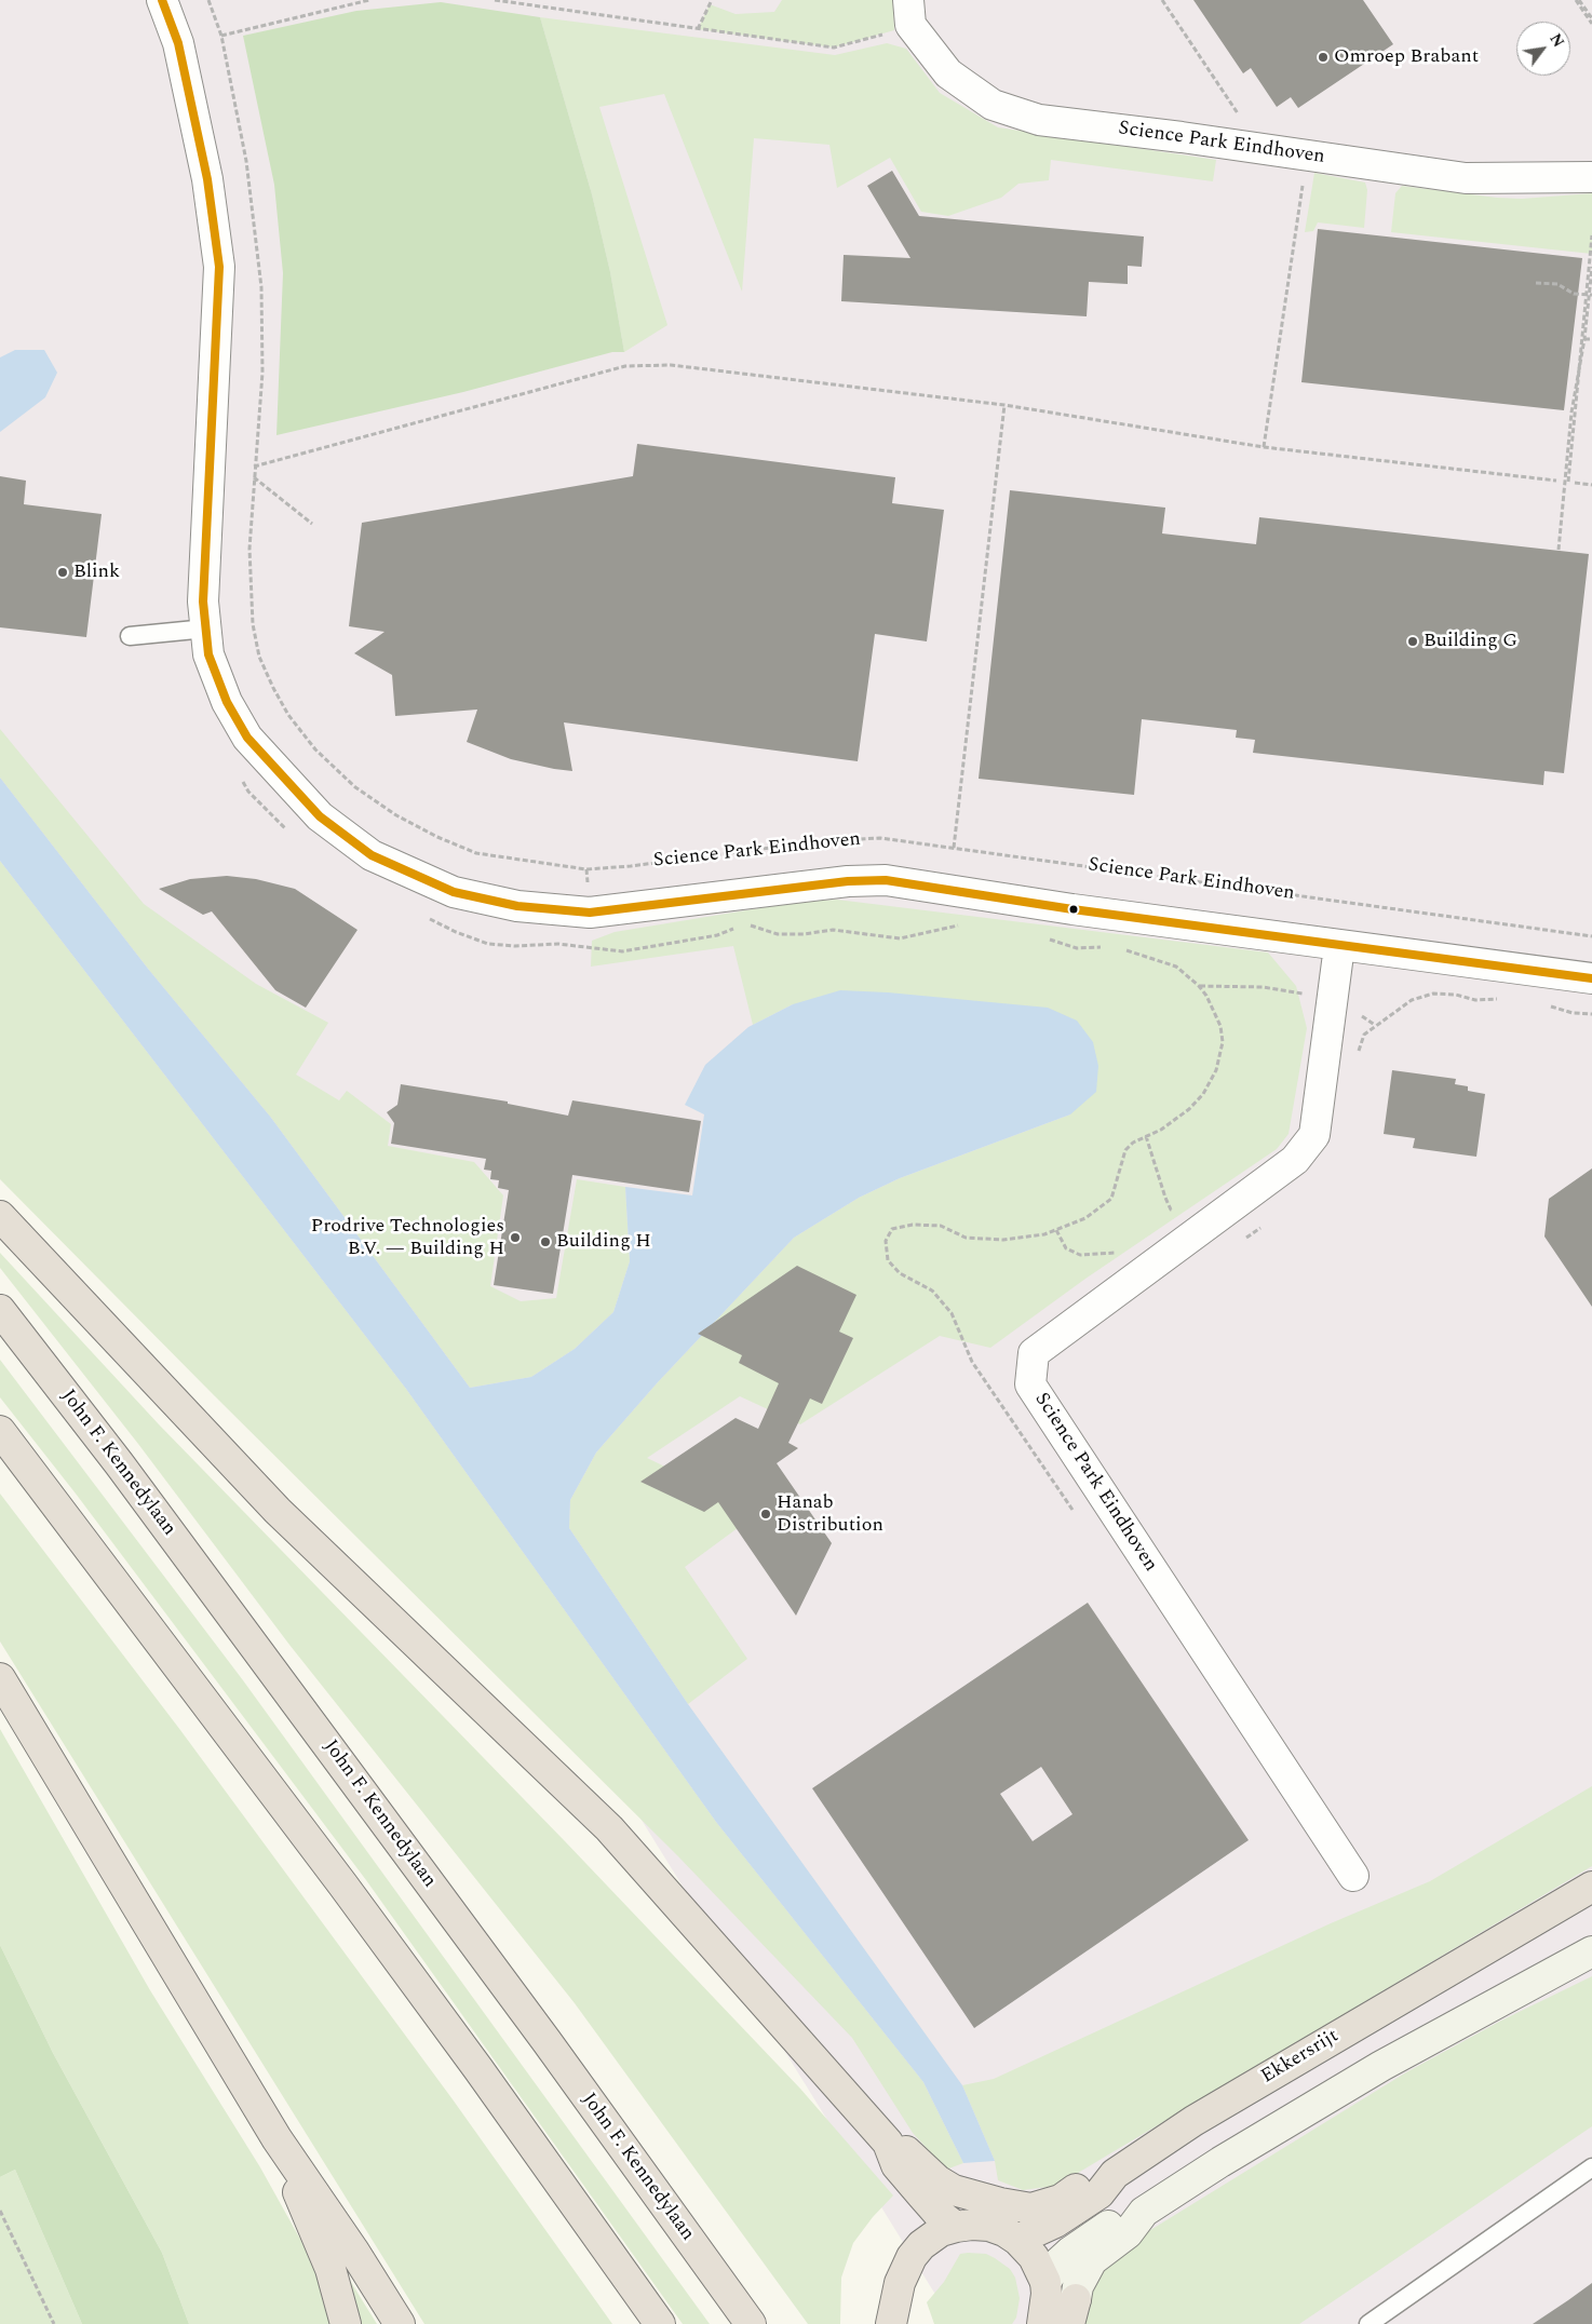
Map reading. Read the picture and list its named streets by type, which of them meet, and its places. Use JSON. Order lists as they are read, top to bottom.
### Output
{
  "streets": {
    "highway": ["John F. Kennedylaan", "Ekkersrijt"],
    "street": ["Science Park Eindhoven"]
  },
  "places": [
    "Omroep Brabant",
    "Blink",
    "Building G",
    "Prodrive Technologies B.V. — Building H",
    "Building H",
    "Hanab Distribution"
  ],
  "north": "top right"
}
